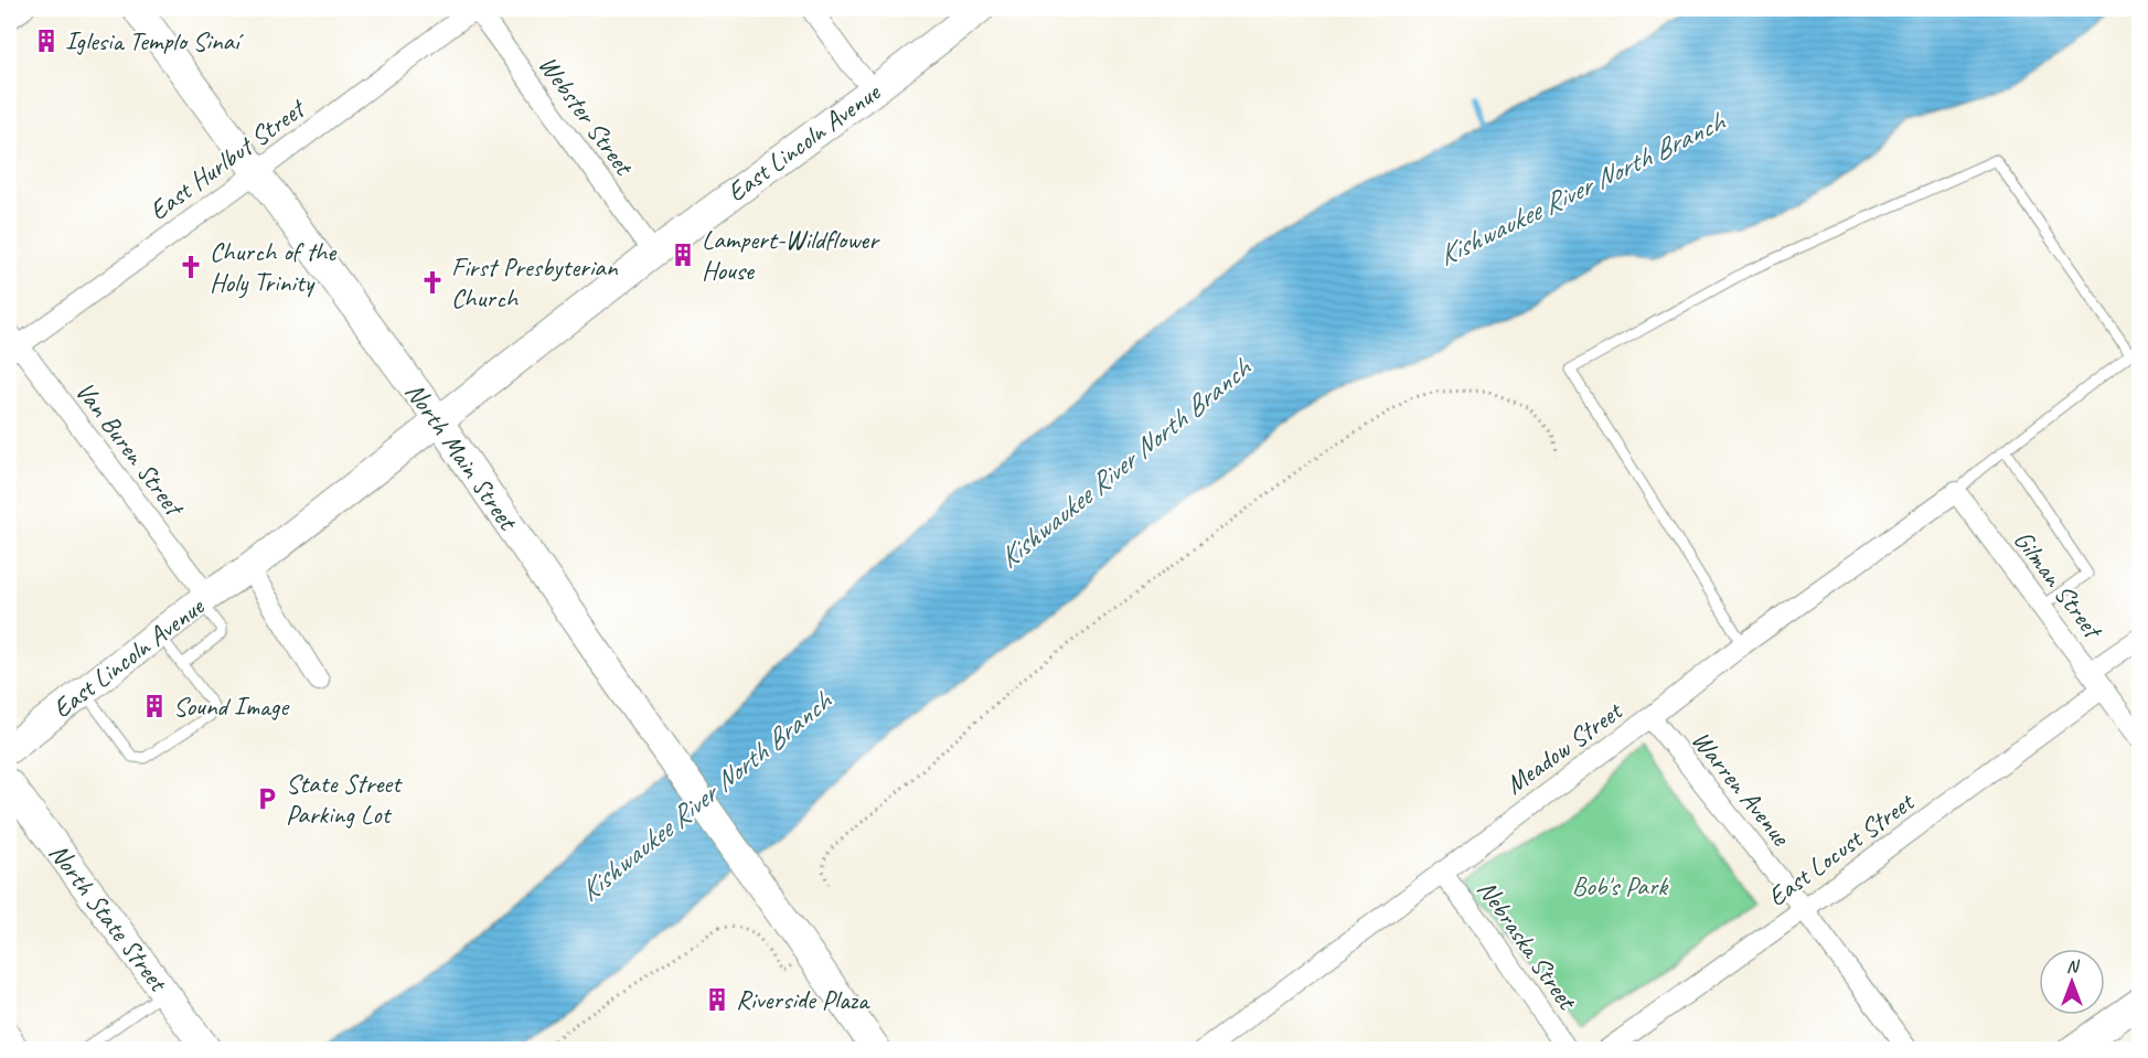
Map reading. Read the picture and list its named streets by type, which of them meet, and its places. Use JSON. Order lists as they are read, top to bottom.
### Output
{
  "streets": {
    "street": [
      "Webster Street",
      "East Lincoln Avenue",
      "East Hurlbut Street",
      "Van Buren Street",
      "North Main Street",
      "Gilman Street",
      "Meadow Street",
      "Warren Avenue",
      "East Locust Street",
      "North State Street",
      "Nebraska Street"
    ]
  },
  "crossings": [
    ["Webster Street", "East Lincoln Avenue"],
    ["Webster Street", "East Hurlbut Street"],
    ["East Lincoln Avenue", "Van Buren Street"],
    ["East Lincoln Avenue", "North Main Street"],
    ["East Hurlbut Street", "Van Buren Street"],
    ["East Hurlbut Street", "North Main Street"],
    ["Gilman Street", "Meadow Street"],
    ["Gilman Street", "East Locust Street"],
    ["Meadow Street", "Warren Avenue"],
    ["Meadow Street", "Nebraska Street"],
    ["Warren Avenue", "East Locust Street"]
  ],
  "water": ["Kishwaukee River North Branch"],
  "parks": ["Bob's Park"],
  "places": {
    "building": [
      "Iglesia Templo Sinaí",
      "Lampert-Wildflower House",
      "Sound Image",
      "Riverside Plaza"
    ],
    "church": ["Church of the Holy Trinity", "First Presbyterian Church"],
    "parking": ["State Street Parking Lot"]
  },
  "north": "top"
}
